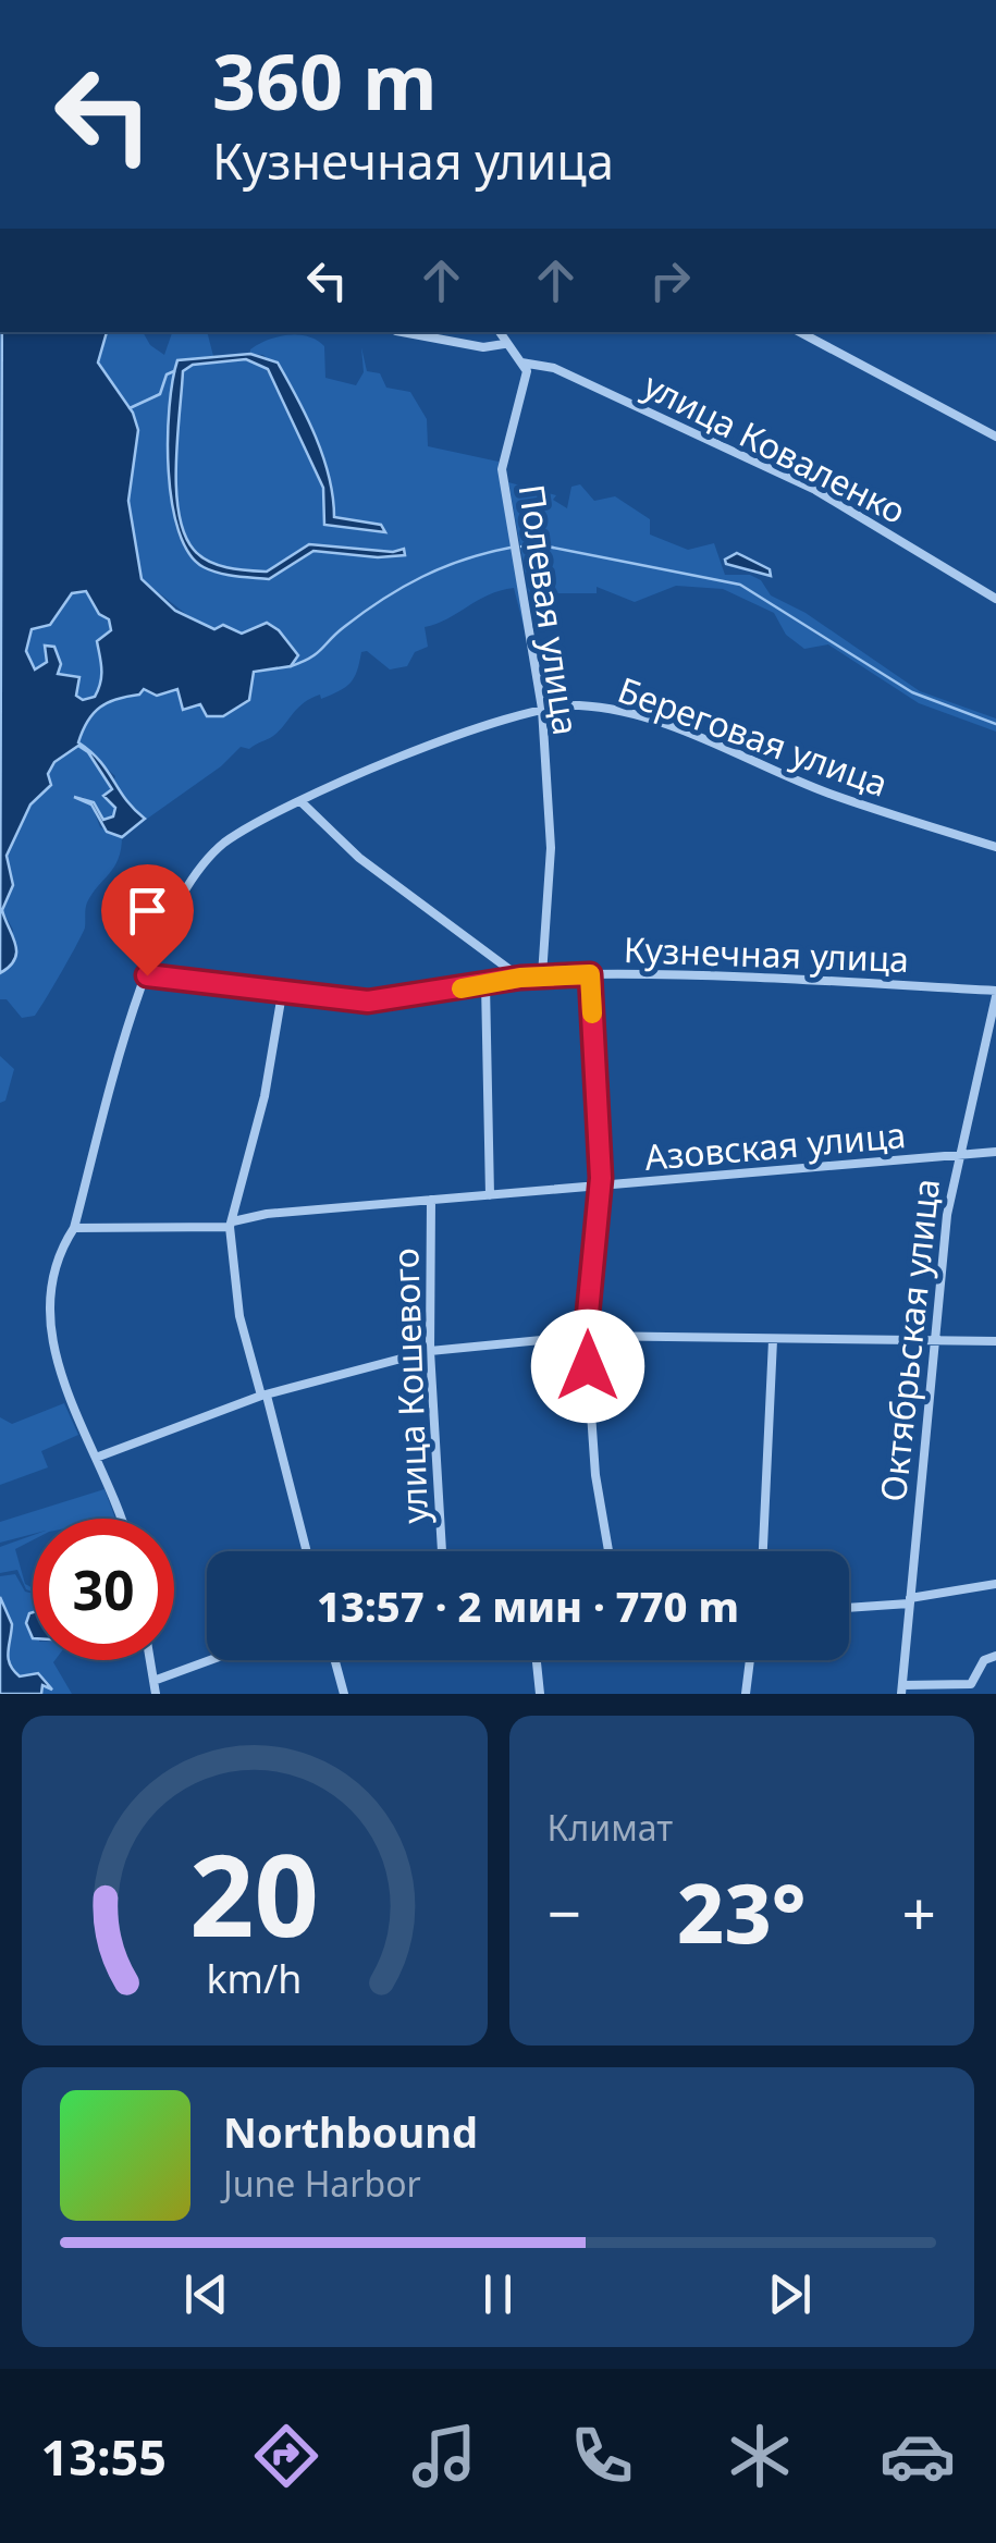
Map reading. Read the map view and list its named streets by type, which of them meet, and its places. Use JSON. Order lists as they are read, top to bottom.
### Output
{
  "streets": {
    "street": [
      "улица Коваленко",
      "Полевая улица",
      "Береговая улица",
      "Кузнечная улица",
      "Азовская улица",
      "Октябрьская улица",
      "улица Кошевого"
    ]
  },
  "crossings": [
    ["улица Коваленко", "Полевая улица"],
    ["Полевая улица", "Береговая улица"],
    ["Полевая улица", "Кузнечная улица"],
    ["Береговая улица", "Кузнечная улица"],
    ["Береговая улица", "Азовская улица"],
    ["Кузнечная улица", "Октябрьская улица"],
    ["Азовская улица", "Октябрьская улица"],
    ["Азовская улица", "улица Кошевого"]
  ],
  "page": {
    "turn": ["360 m", "Кузнечная улица"],
    "limit": "30",
    "trip": "13:57 · 2 мин · 770 m",
    "tile": "Климат",
    "heat": ["−", "23°", "+"],
    "song": ["Northbound", "June Harbor"],
    "tabs": "13:55",
    "gauge": ["20", "km/h"]
  }
}
